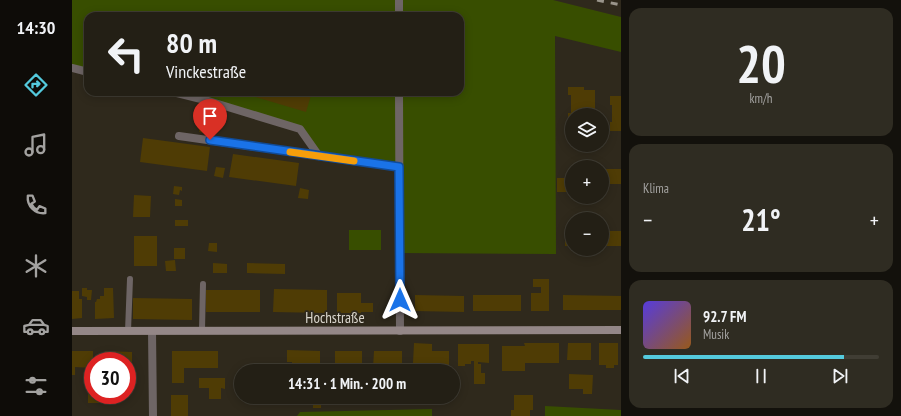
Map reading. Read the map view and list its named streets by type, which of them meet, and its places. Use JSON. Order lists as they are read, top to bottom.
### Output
{
  "streets": {
    "street": ["Hochstraße"]
  },
  "page": {
    "tabs": "14:30",
    "tile": [
      ["20", "km/h"],
      "Klima"
    ],
    "turn": ["80 m", "Vinckestraße"],
    "map_buttons": ["+", "−"],
    "heat": ["−", "21°", "+"],
    "song": ["92.7 FM", "Musik"],
    "limit": "30",
    "trip": "14:31 · 1 Min. · 200 m"
  }
}
